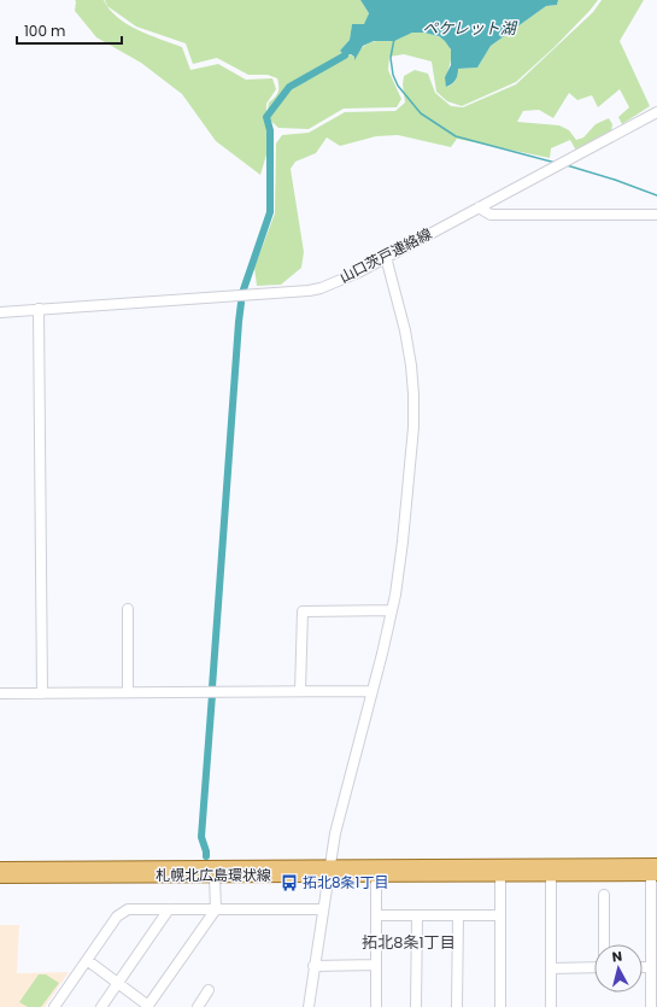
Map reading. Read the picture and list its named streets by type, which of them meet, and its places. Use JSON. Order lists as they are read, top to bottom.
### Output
{
  "streets": {
    "main road": ["札幌北広島環状線"],
    "street": ["山口茨戸連絡線"]
  },
  "districts": ["拓北8条1丁目"],
  "water": ["ペケレット湖"],
  "places": {
    "bus stop": ["拓北8条1丁目"]
  },
  "scale_bar": "100 m",
  "north": "top"
}
